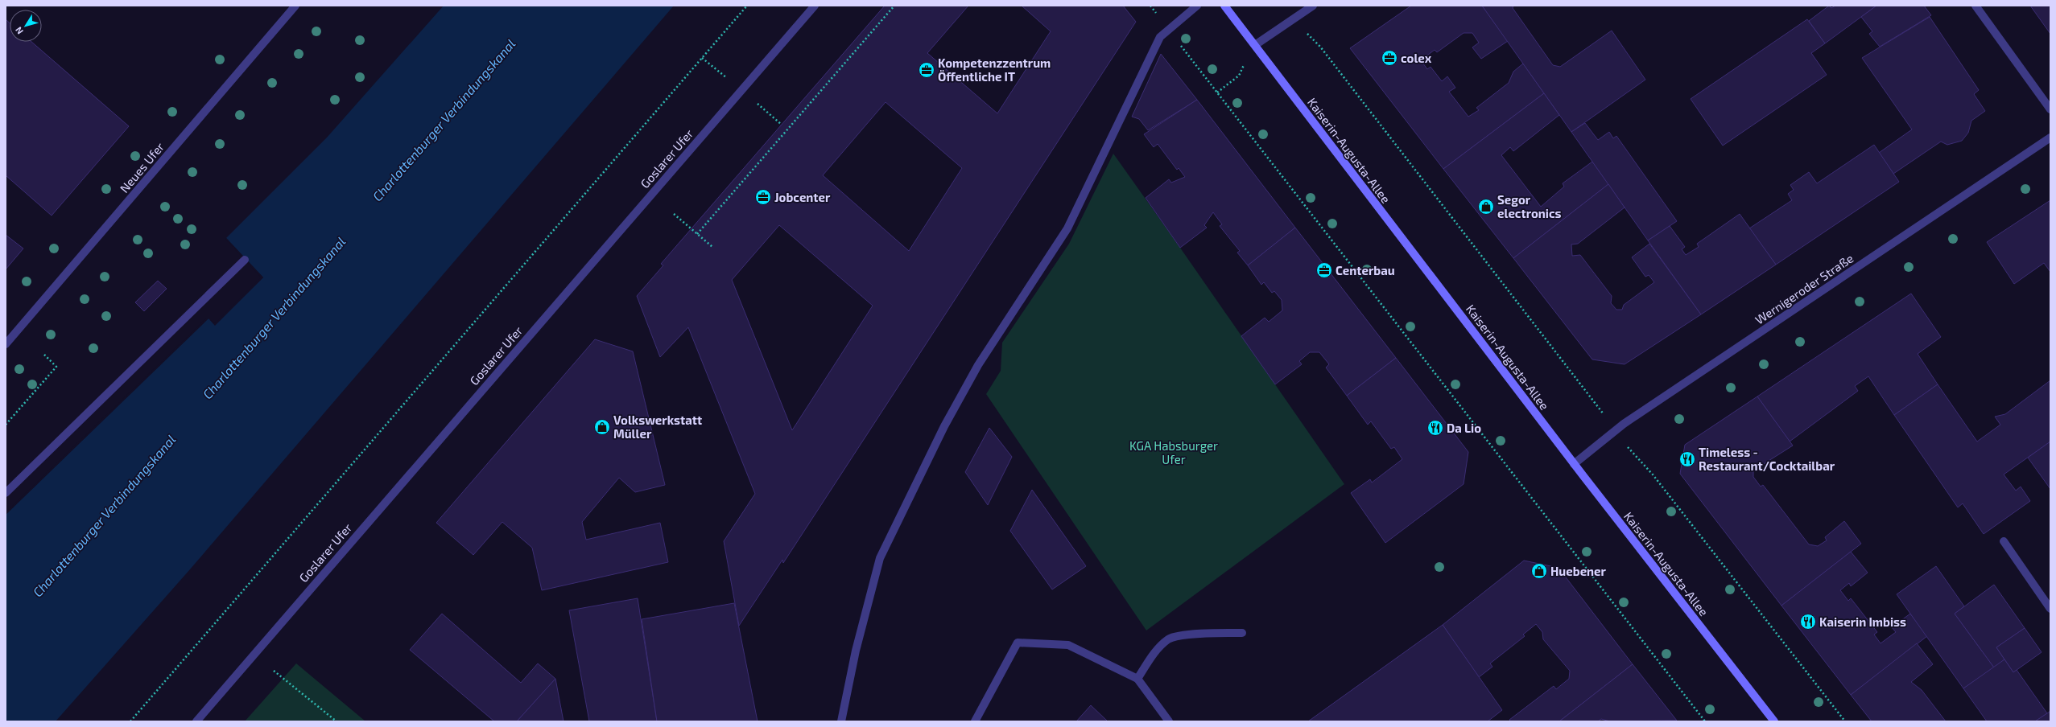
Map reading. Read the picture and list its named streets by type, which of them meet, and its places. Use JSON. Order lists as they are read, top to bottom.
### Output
{
  "streets": {
    "main road": ["Kaiserin-Augusta-Allee"],
    "street": ["Goslarer Ufer", "Neues Ufer", "Wernigeroder Straße"]
  },
  "crossings": [
    ["Kaiserin-Augusta-Allee", "Wernigeroder Straße"]
  ],
  "water": ["Charlottenburger Verbindungskanal"],
  "parks": ["KGA Habsburger Ufer"],
  "places": {
    "office": [
      "colex",
      "Kompetenzzentrum Öffentliche IT",
      "Jobcenter",
      "Centerbau"
    ],
    "shop": ["Segor electronics", "Volkswerkstatt Müller", "Huebener"],
    "restaurant": ["Da Lio", "Timeless - Restaurant/Cocktailbar", "Kaiserin Imbiss"]
  },
  "north": "bottom left"
}
